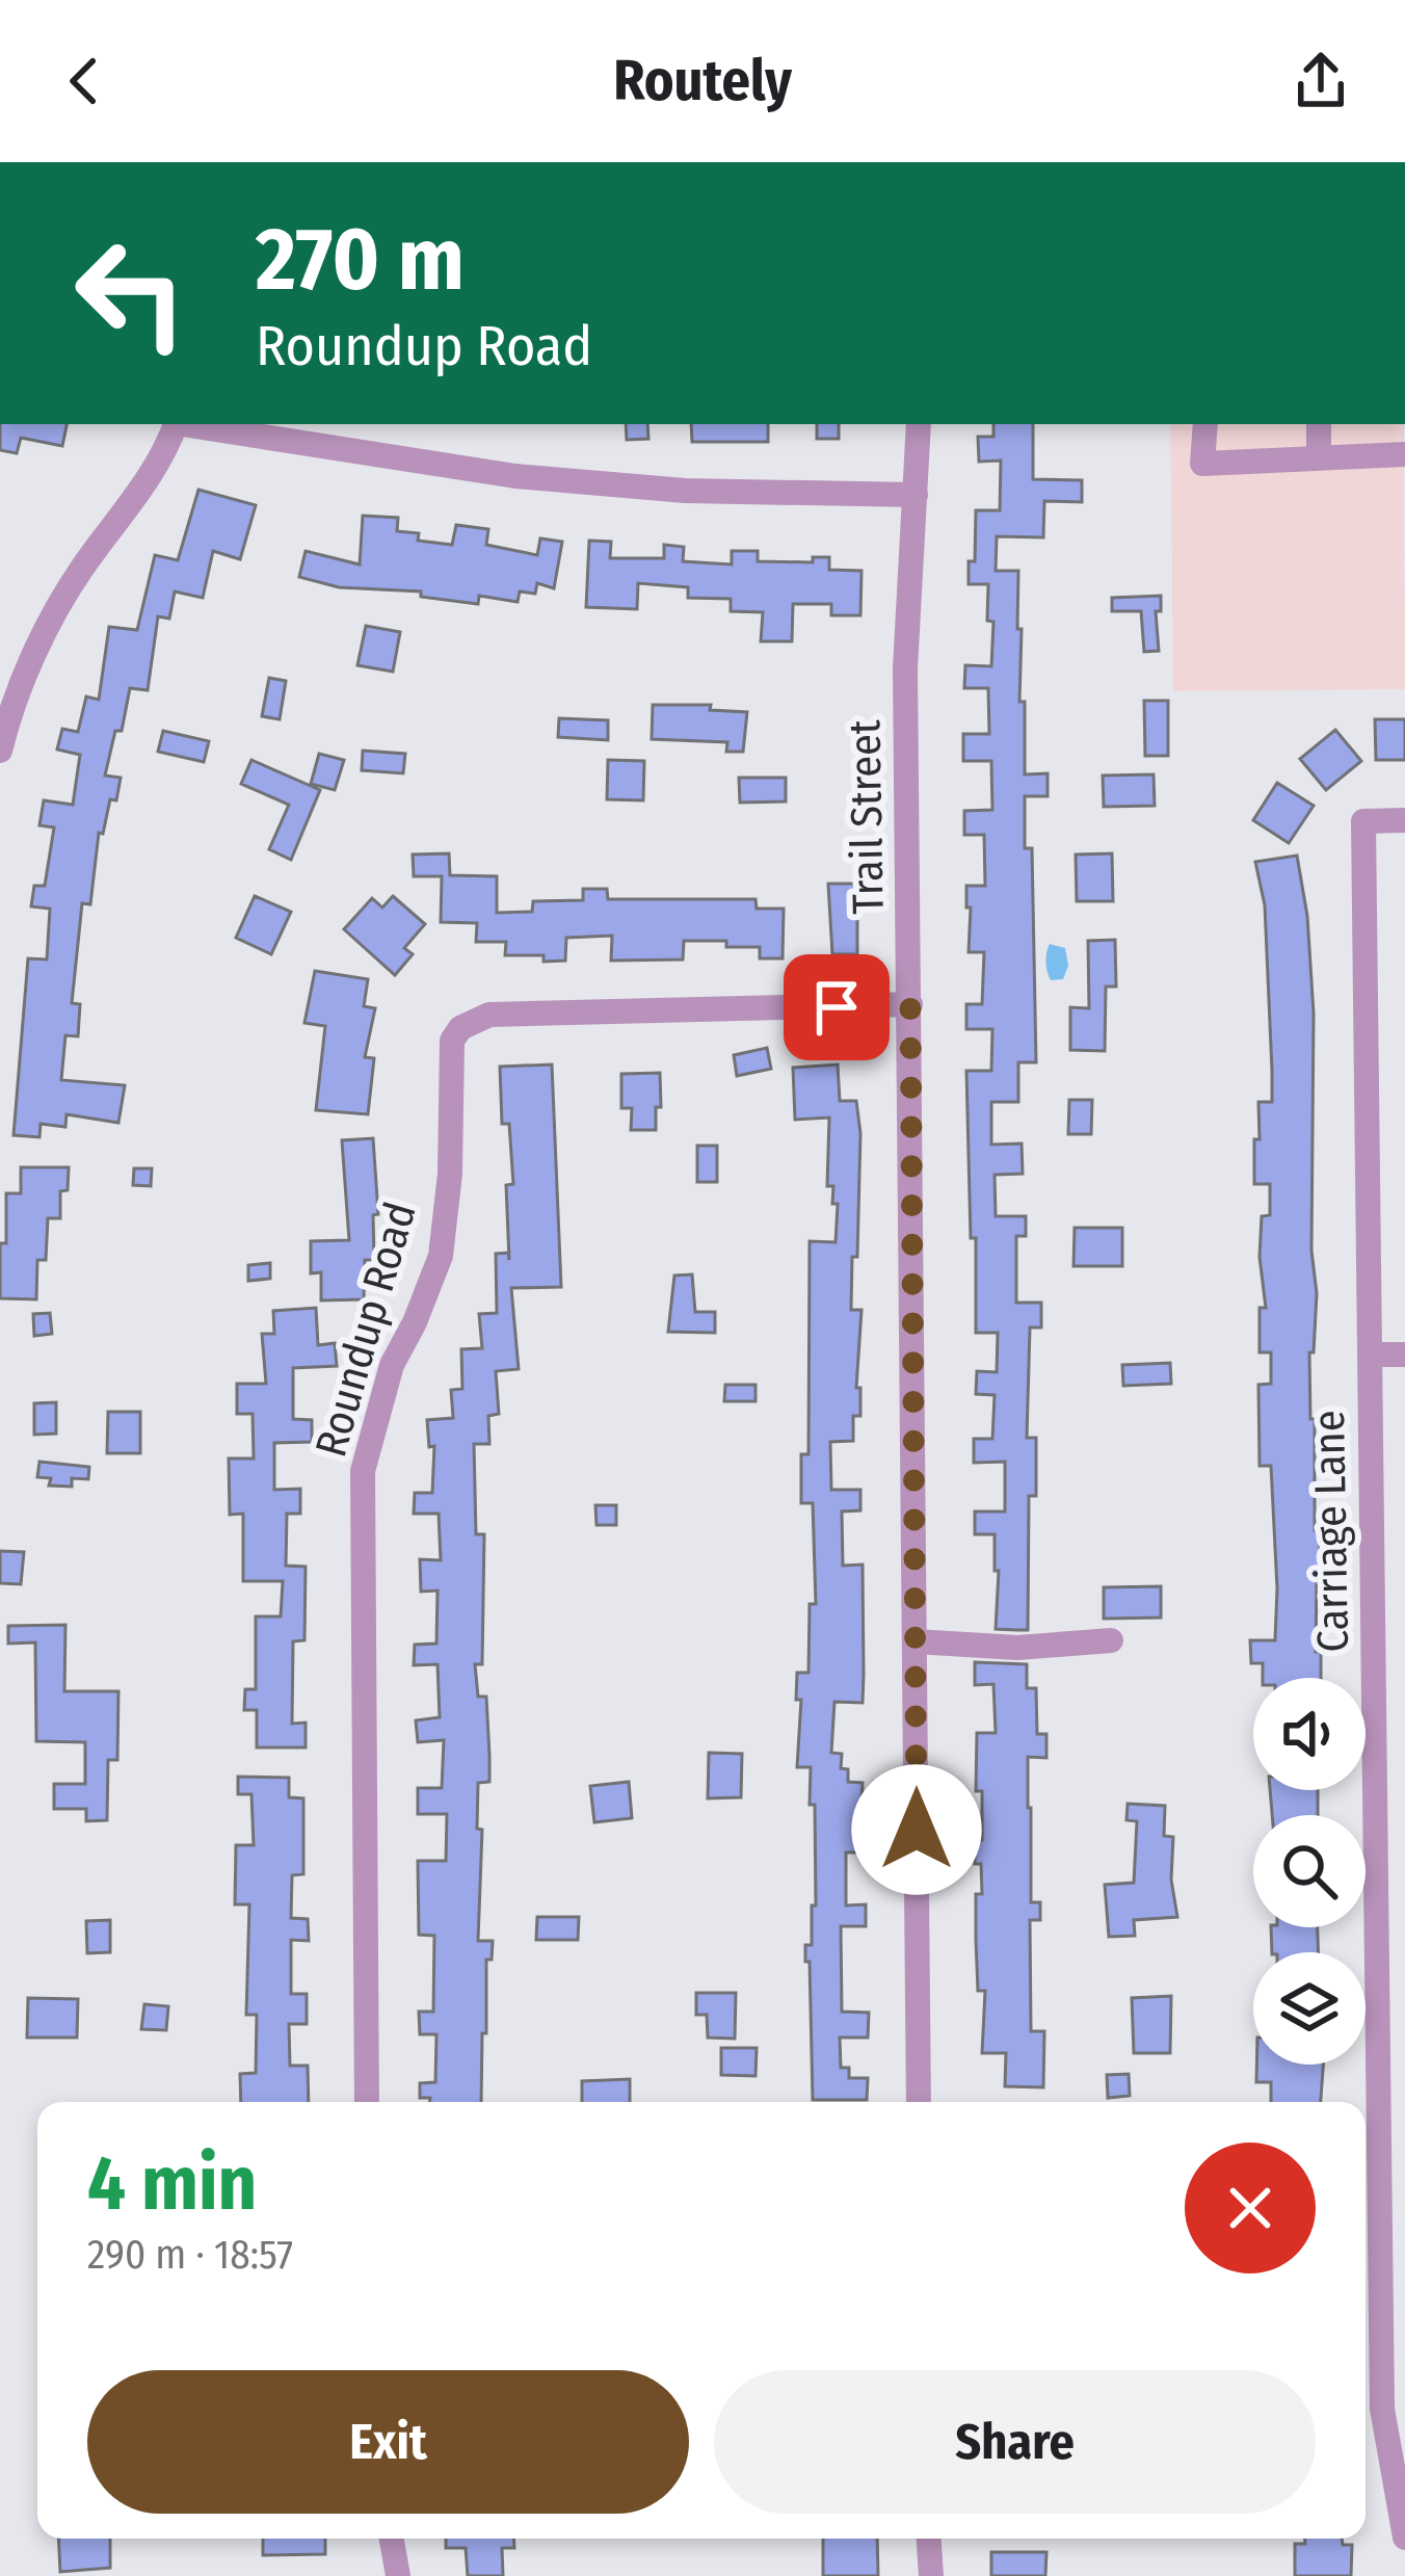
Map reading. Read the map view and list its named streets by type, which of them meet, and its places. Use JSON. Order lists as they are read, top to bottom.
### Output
{
  "streets": {
    "street": ["Trail Street", "Roundup Road", "Carriage Lane"]
  },
  "crossings": [
    ["Trail Street", "Roundup Road"]
  ],
  "page": {
    "header": "Routely",
    "turn": ["270 m", "Roundup Road"],
    "heading": ["4 min", "290 m · 18:57"],
    "buttons": ["Exit", "Share"]
  }
}
